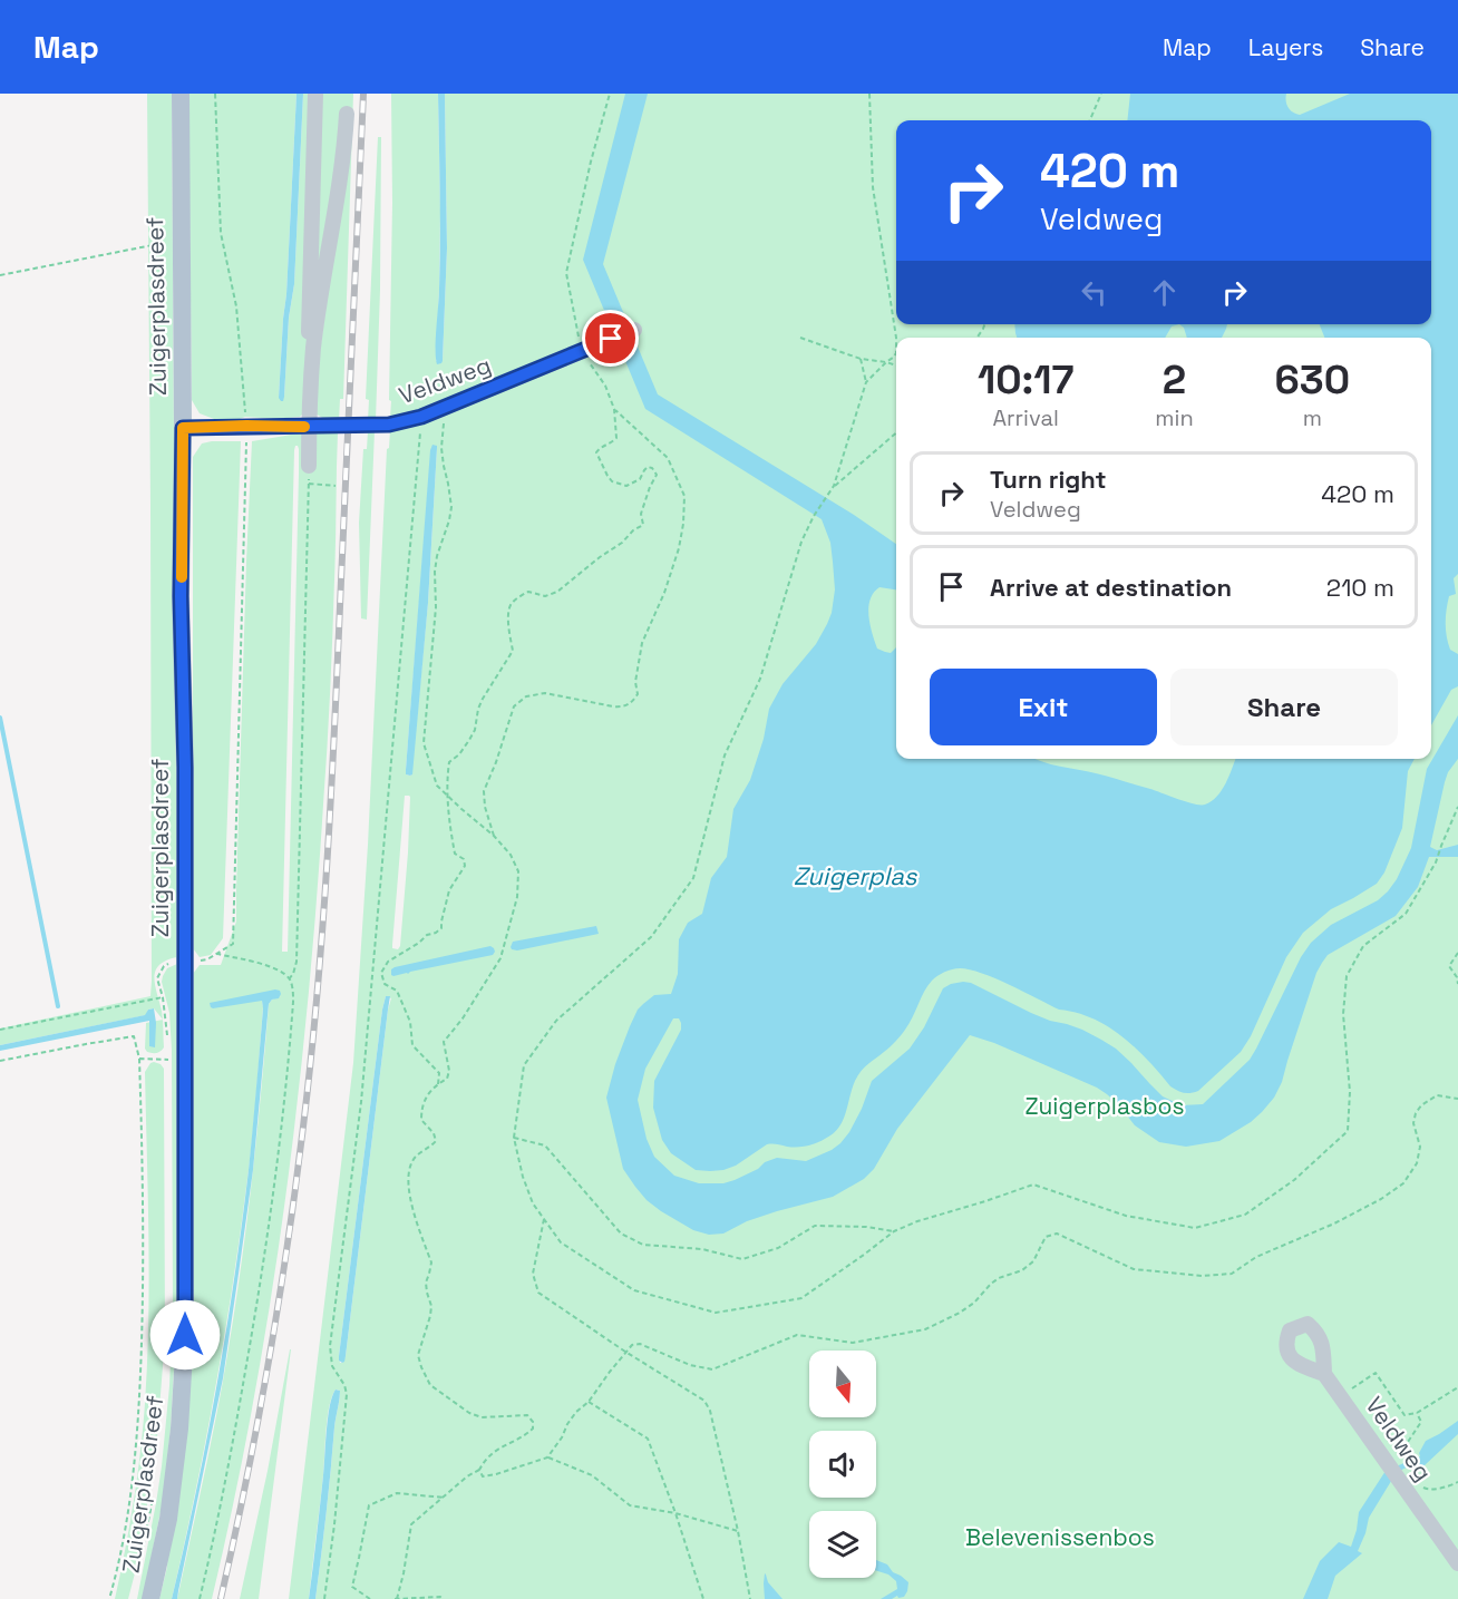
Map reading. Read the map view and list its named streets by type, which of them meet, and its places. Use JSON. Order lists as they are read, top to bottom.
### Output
{
  "streets": {
    "main road": ["Zuigerplasdreef"],
    "street": ["Veldweg"]
  },
  "crossings": [
    ["Zuigerplasdreef", "Veldweg"]
  ],
  "water": ["Zuigerplas"],
  "parks": ["Zuigerplasbos", "Belevenissenbos"],
  "north": "bottom",
  "page": {
    "header": "Map",
    "nav": ["Map", "Layers", "Share"],
    "turn": ["420 m", "Veldweg"],
    "eta": [
      "10:17",
      "Arrival",
      "2",
      "min",
      "630",
      "m"
    ],
    "list": [
      {
        "name": "Turn right",
        "note": "Veldweg",
        "value": "420 m"
      },
      {
        "name": "Arrive at destination",
        "value": "210 m"
      }
    ],
    "buttons": ["Exit", "Share"]
  }
}
